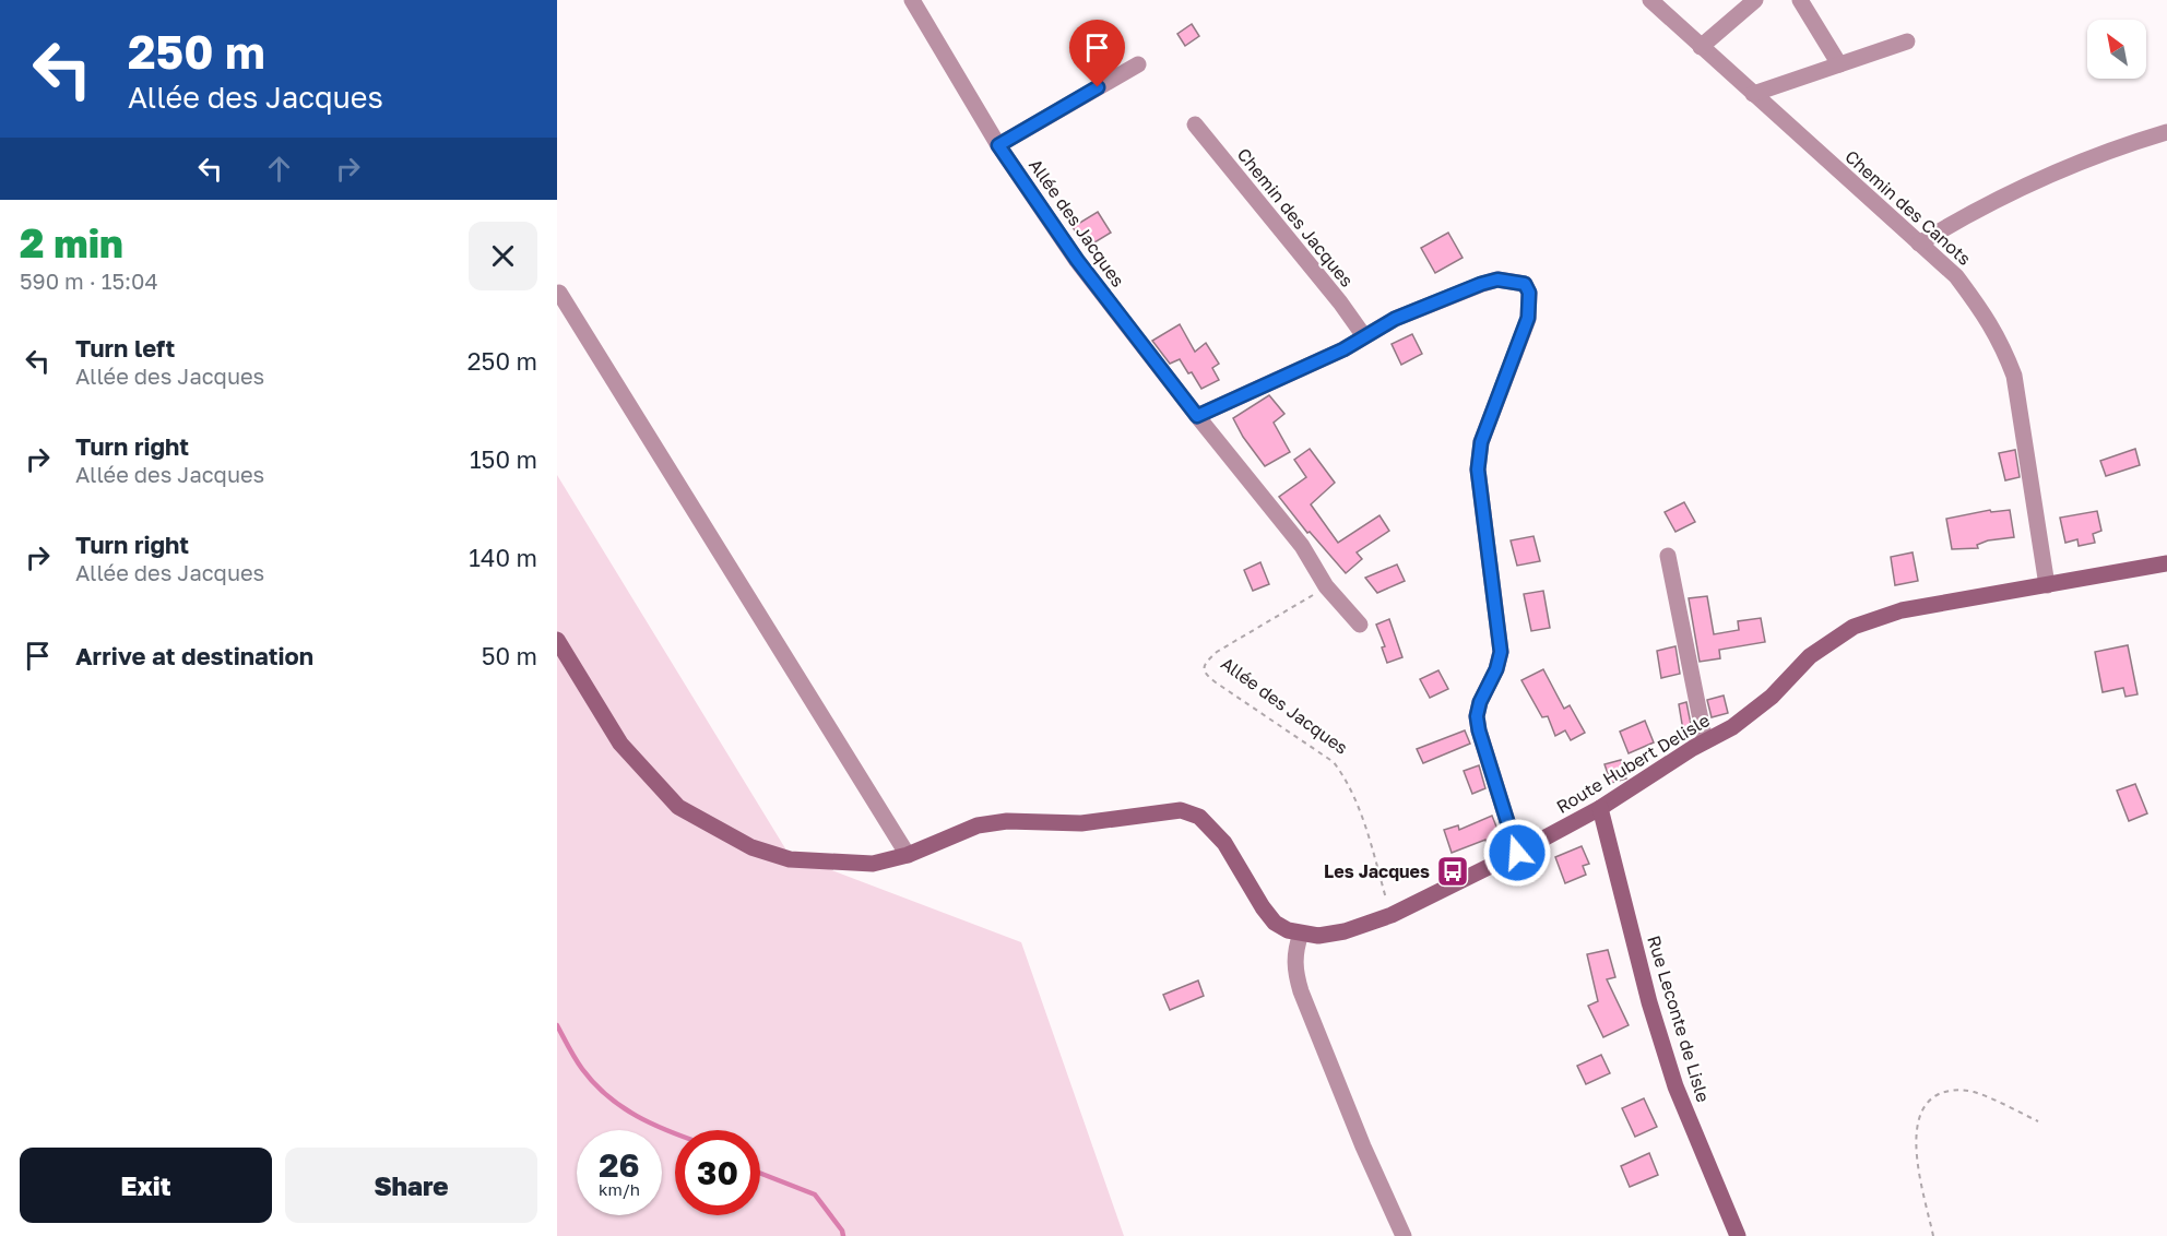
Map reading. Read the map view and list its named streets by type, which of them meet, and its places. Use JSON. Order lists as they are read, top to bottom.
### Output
{
  "streets": {
    "main road": ["Route Hubert Delisle", "Rue Leconte de Lisle"],
    "street": ["Chemin des Canots", "Chemin des Jacques", "Allée des Jacques"]
  },
  "crossings": [
    ["Chemin des Canots", "Route Hubert Delisle"],
    ["Allée des Jacques", "Route Hubert Delisle"],
    ["Route Hubert Delisle", "Rue Leconte de Lisle"]
  ],
  "places": {
    "bus stop": ["Les Jacques"]
  },
  "north": "top left",
  "page": {
    "turn": ["250 m", "Allée des Jacques"],
    "heading": ["2 min", "590 m · 15:04"],
    "list": [
      {
        "name": "Turn left",
        "note": "Allée des Jacques",
        "value": "250 m"
      },
      {
        "name": "Turn right",
        "note": "Allée des Jacques",
        "value": "150 m"
      },
      {
        "name": "Turn right",
        "note": "Allée des Jacques",
        "value": "140 m"
      },
      {
        "name": "Arrive at destination",
        "value": "50 m"
      }
    ],
    "speed": "26 km/h",
    "limit": "30",
    "buttons": ["Exit", "Share"]
  }
}
